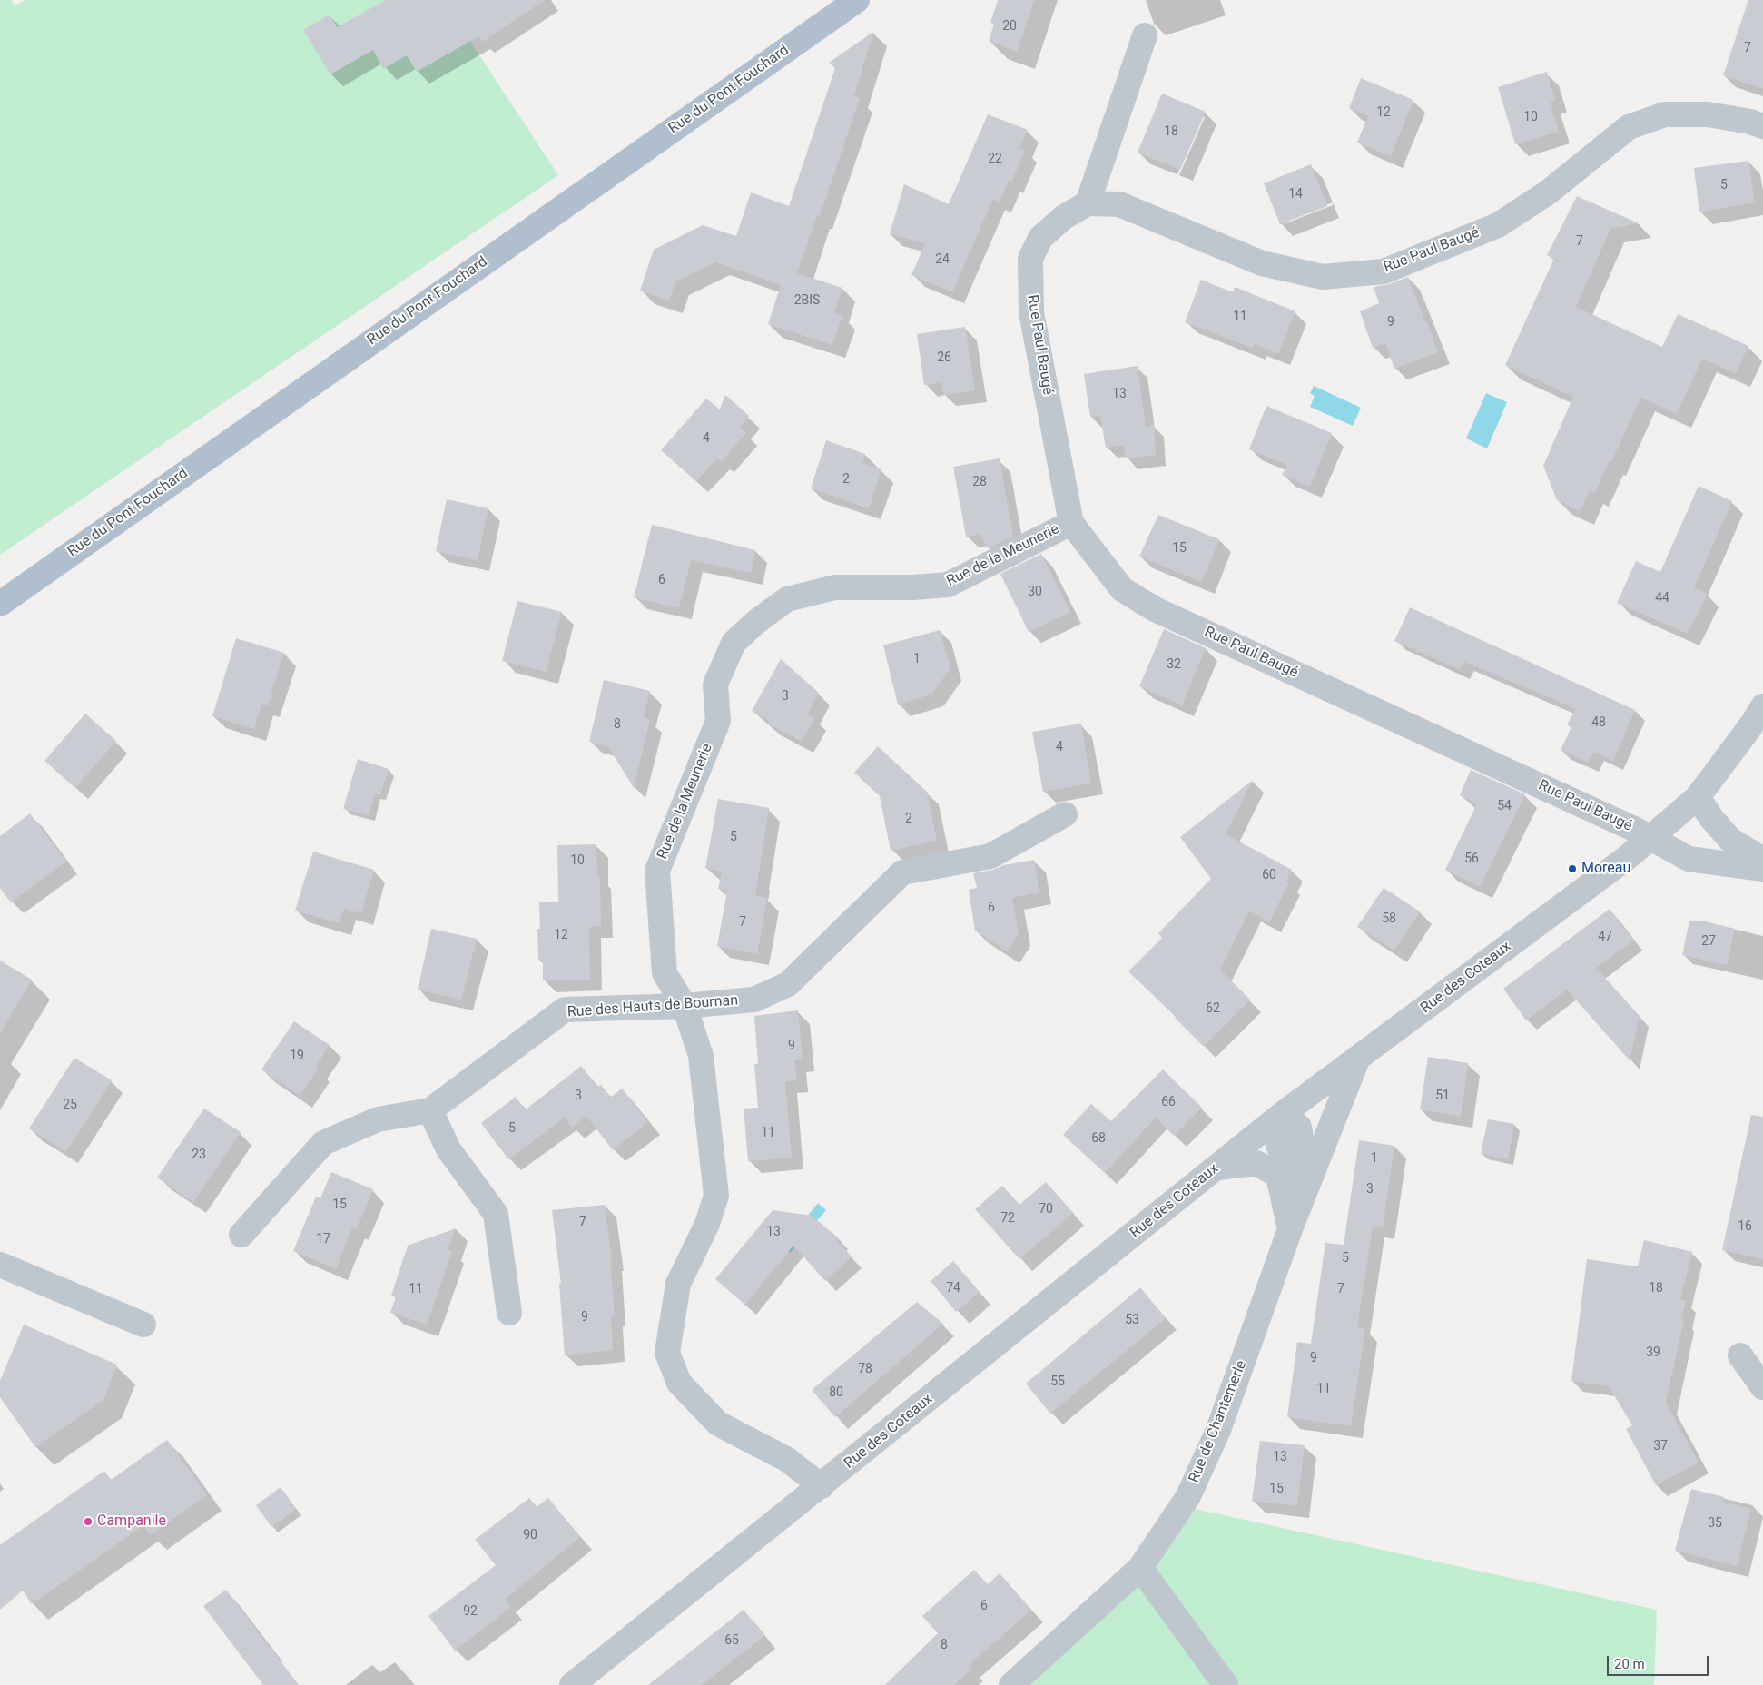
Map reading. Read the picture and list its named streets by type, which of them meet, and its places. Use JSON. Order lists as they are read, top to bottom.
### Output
{
  "streets": {
    "main road": ["Rue du Pont Fouchard"],
    "street": [
      "Rue Paul Baugé",
      "Rue de la Meunerie",
      "Rue des Coteaux",
      "Rue des Hauts de Bournan",
      "Rue de Chantemerle"
    ]
  },
  "crossings": [
    ["Rue Paul Baugé", "Rue de la Meunerie"],
    ["Rue Paul Baugé", "Rue des Coteaux"],
    ["Rue de la Meunerie", "Rue des Coteaux"],
    ["Rue de la Meunerie", "Rue des Hauts de Bournan"],
    ["Rue des Coteaux", "Rue de Chantemerle"]
  ],
  "places": ["Moreau", "Campanile"],
  "house_numbers": [
    "20",
    "7",
    "12",
    "10",
    "18",
    "22",
    "5",
    "14",
    "7",
    "24",
    "2BIS",
    "11",
    "9",
    "26",
    "13",
    "4",
    "2",
    "28",
    "15",
    "6",
    "30",
    "44",
    "1",
    "32",
    "3",
    "48",
    "8",
    "4",
    "54",
    "2",
    "5",
    "56",
    "10",
    "60",
    "6",
    "58",
    "7",
    "12",
    "47",
    "27",
    "62",
    "9",
    "19",
    "3",
    "51",
    "66",
    "25",
    "5",
    "11",
    "68",
    "23",
    "1",
    "3",
    "15",
    "70",
    "72",
    "7",
    "16",
    "13",
    "17",
    "5",
    "74",
    "18",
    "11",
    "7",
    "9",
    "53",
    "39",
    "9",
    "78",
    "55",
    "11",
    "80",
    "37",
    "13",
    "15",
    "35",
    "90",
    "6",
    "92",
    "65",
    "8"
  ],
  "scale_bar": "20 m"
}
